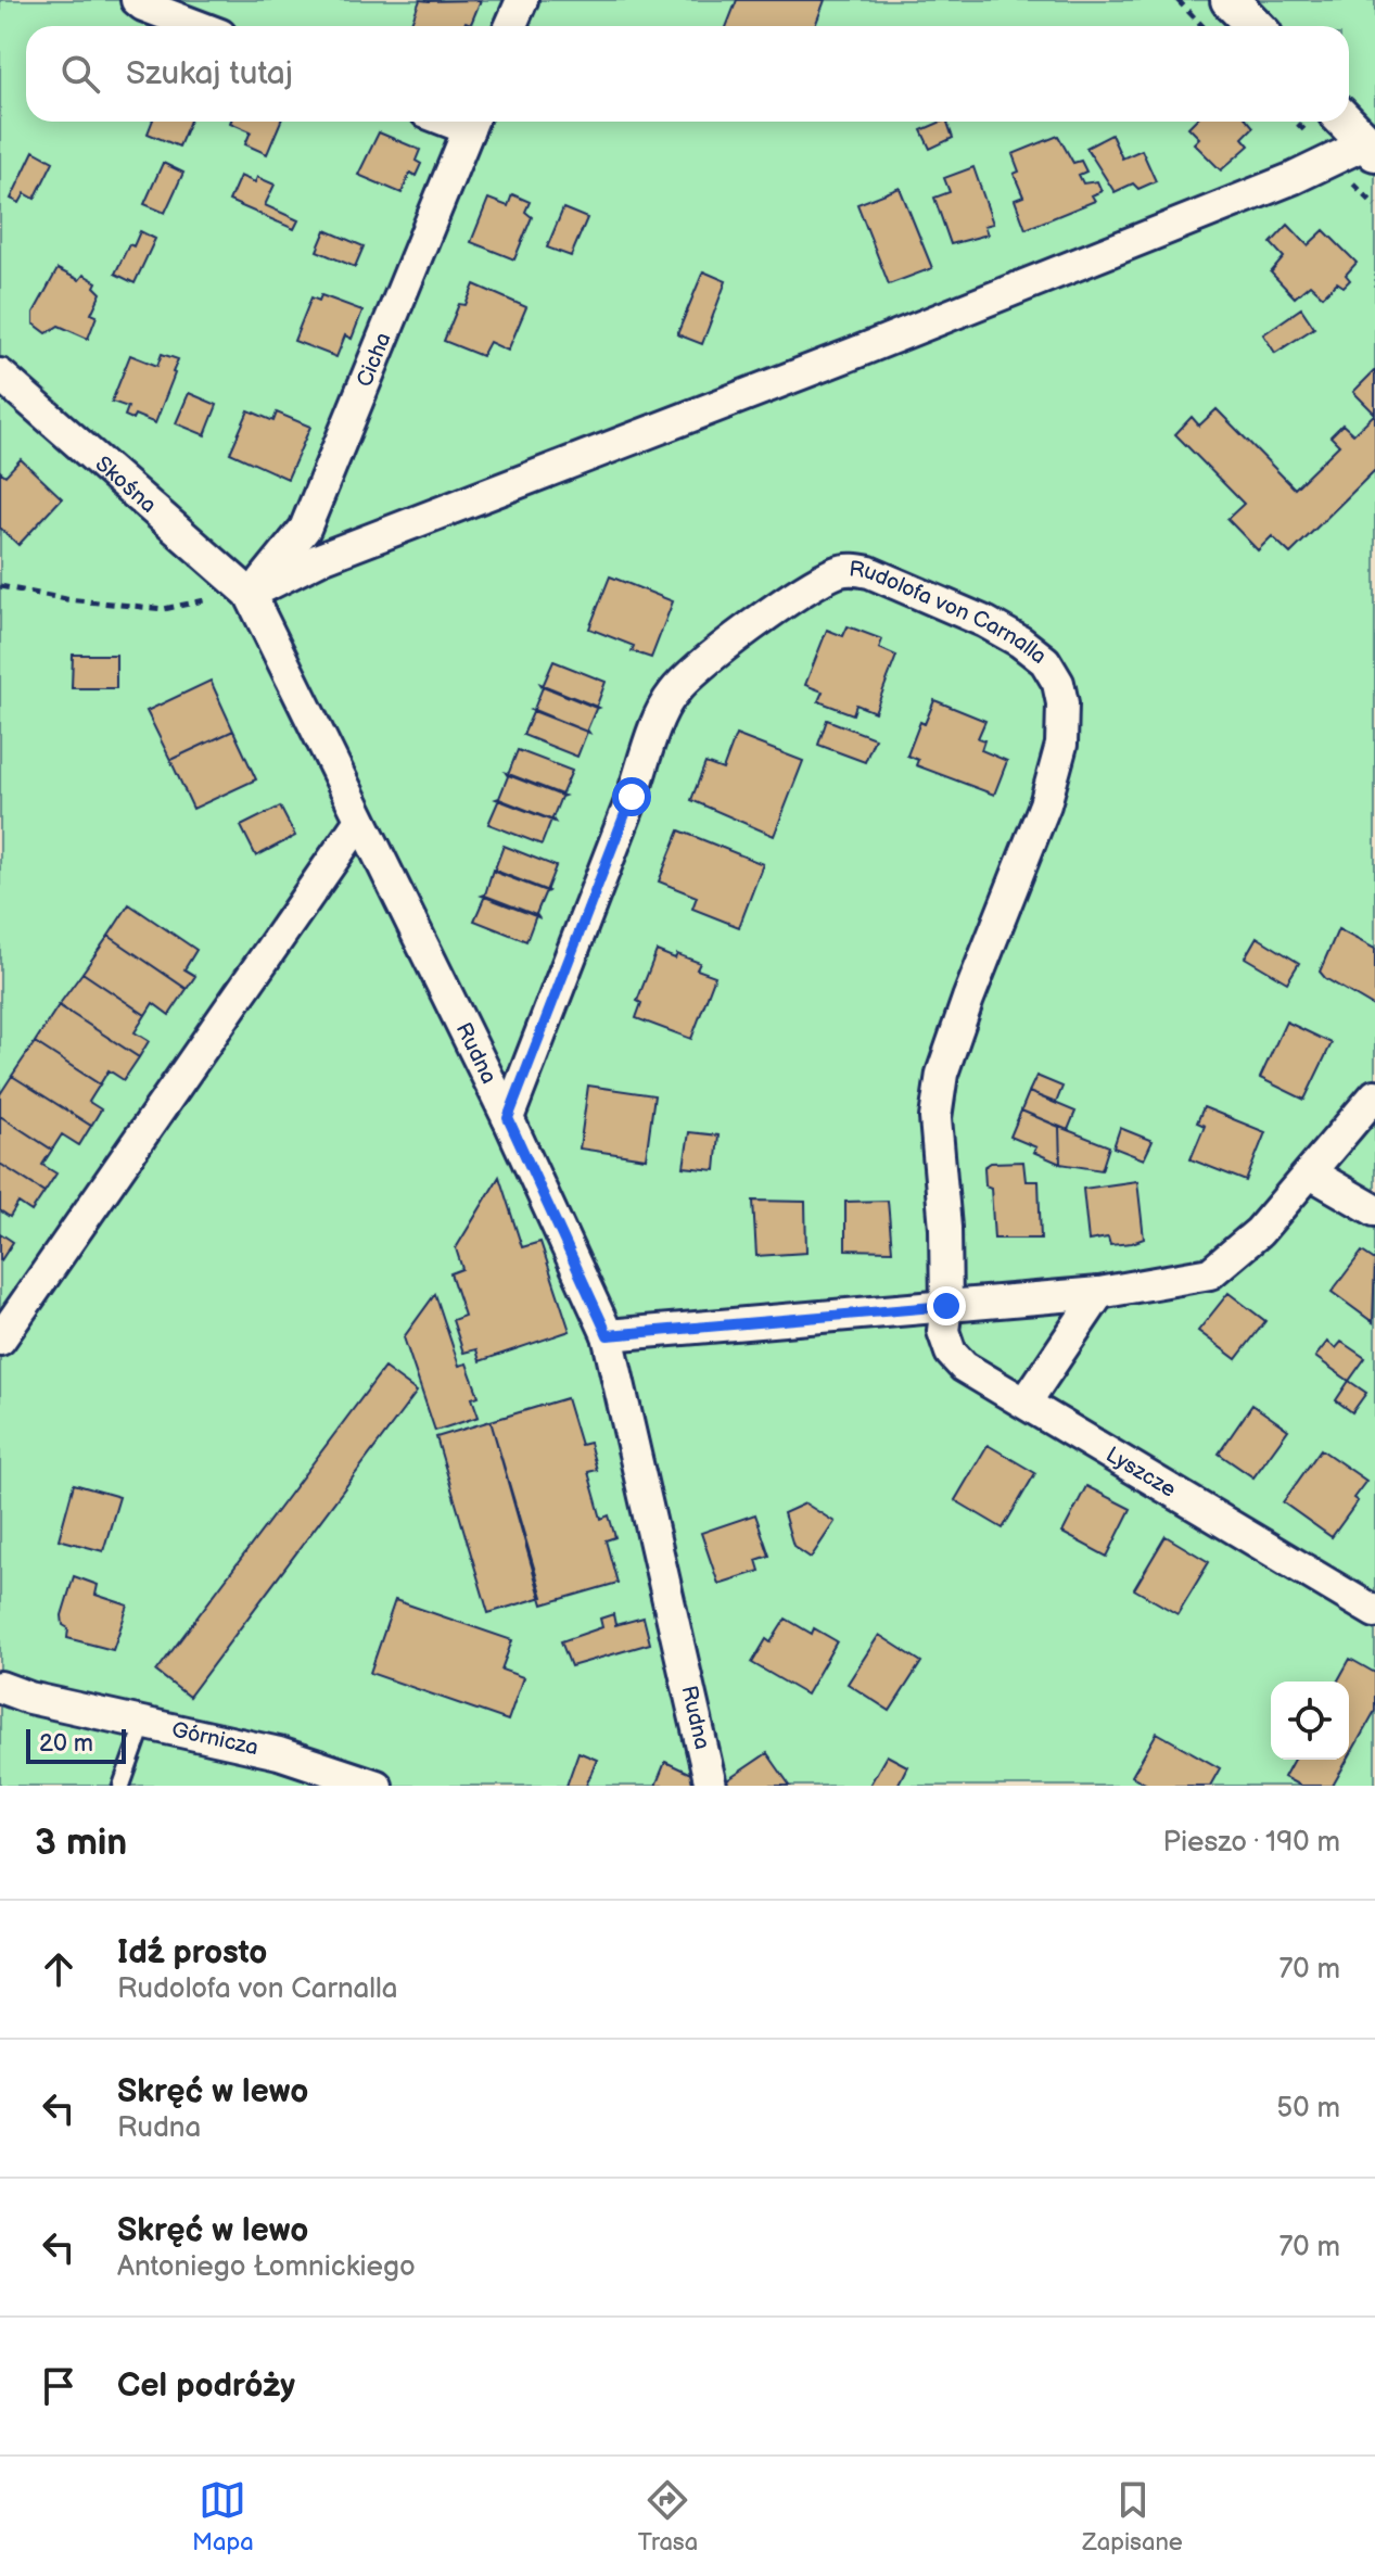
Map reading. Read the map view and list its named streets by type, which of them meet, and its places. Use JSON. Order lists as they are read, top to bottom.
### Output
{
  "streets": {
    "street": [
      "Cicha",
      "Skośna",
      "Rudolofa von Carnalla",
      "Rudna",
      "Lyszcze",
      "Górnicza"
    ]
  },
  "crossings": [
    ["Cicha", "Skośna"],
    ["Cicha", "Rudna"],
    ["Skośna", "Rudna"],
    ["Rudolofa von Carnalla", "Rudna"],
    ["Rudolofa von Carnalla", "Lyszcze"]
  ],
  "scale_bar": "20 m",
  "page": {
    "search": "Szukaj tutaj",
    "scale": "20 m",
    "heading": ["3 min", "Pieszo · 190 m"],
    "list": [
      ["Idź prosto", "Rudolofa von Carnalla", "70 m"],
      ["Skręć w lewo", "Rudna", "50 m"],
      ["Skręć w lewo", "Antoniego Łomnickiego", "70 m"],
      "Cel podróży"
    ],
    "nav": ["Mapa", "Trasa", "Zapisane"]
  }
}
